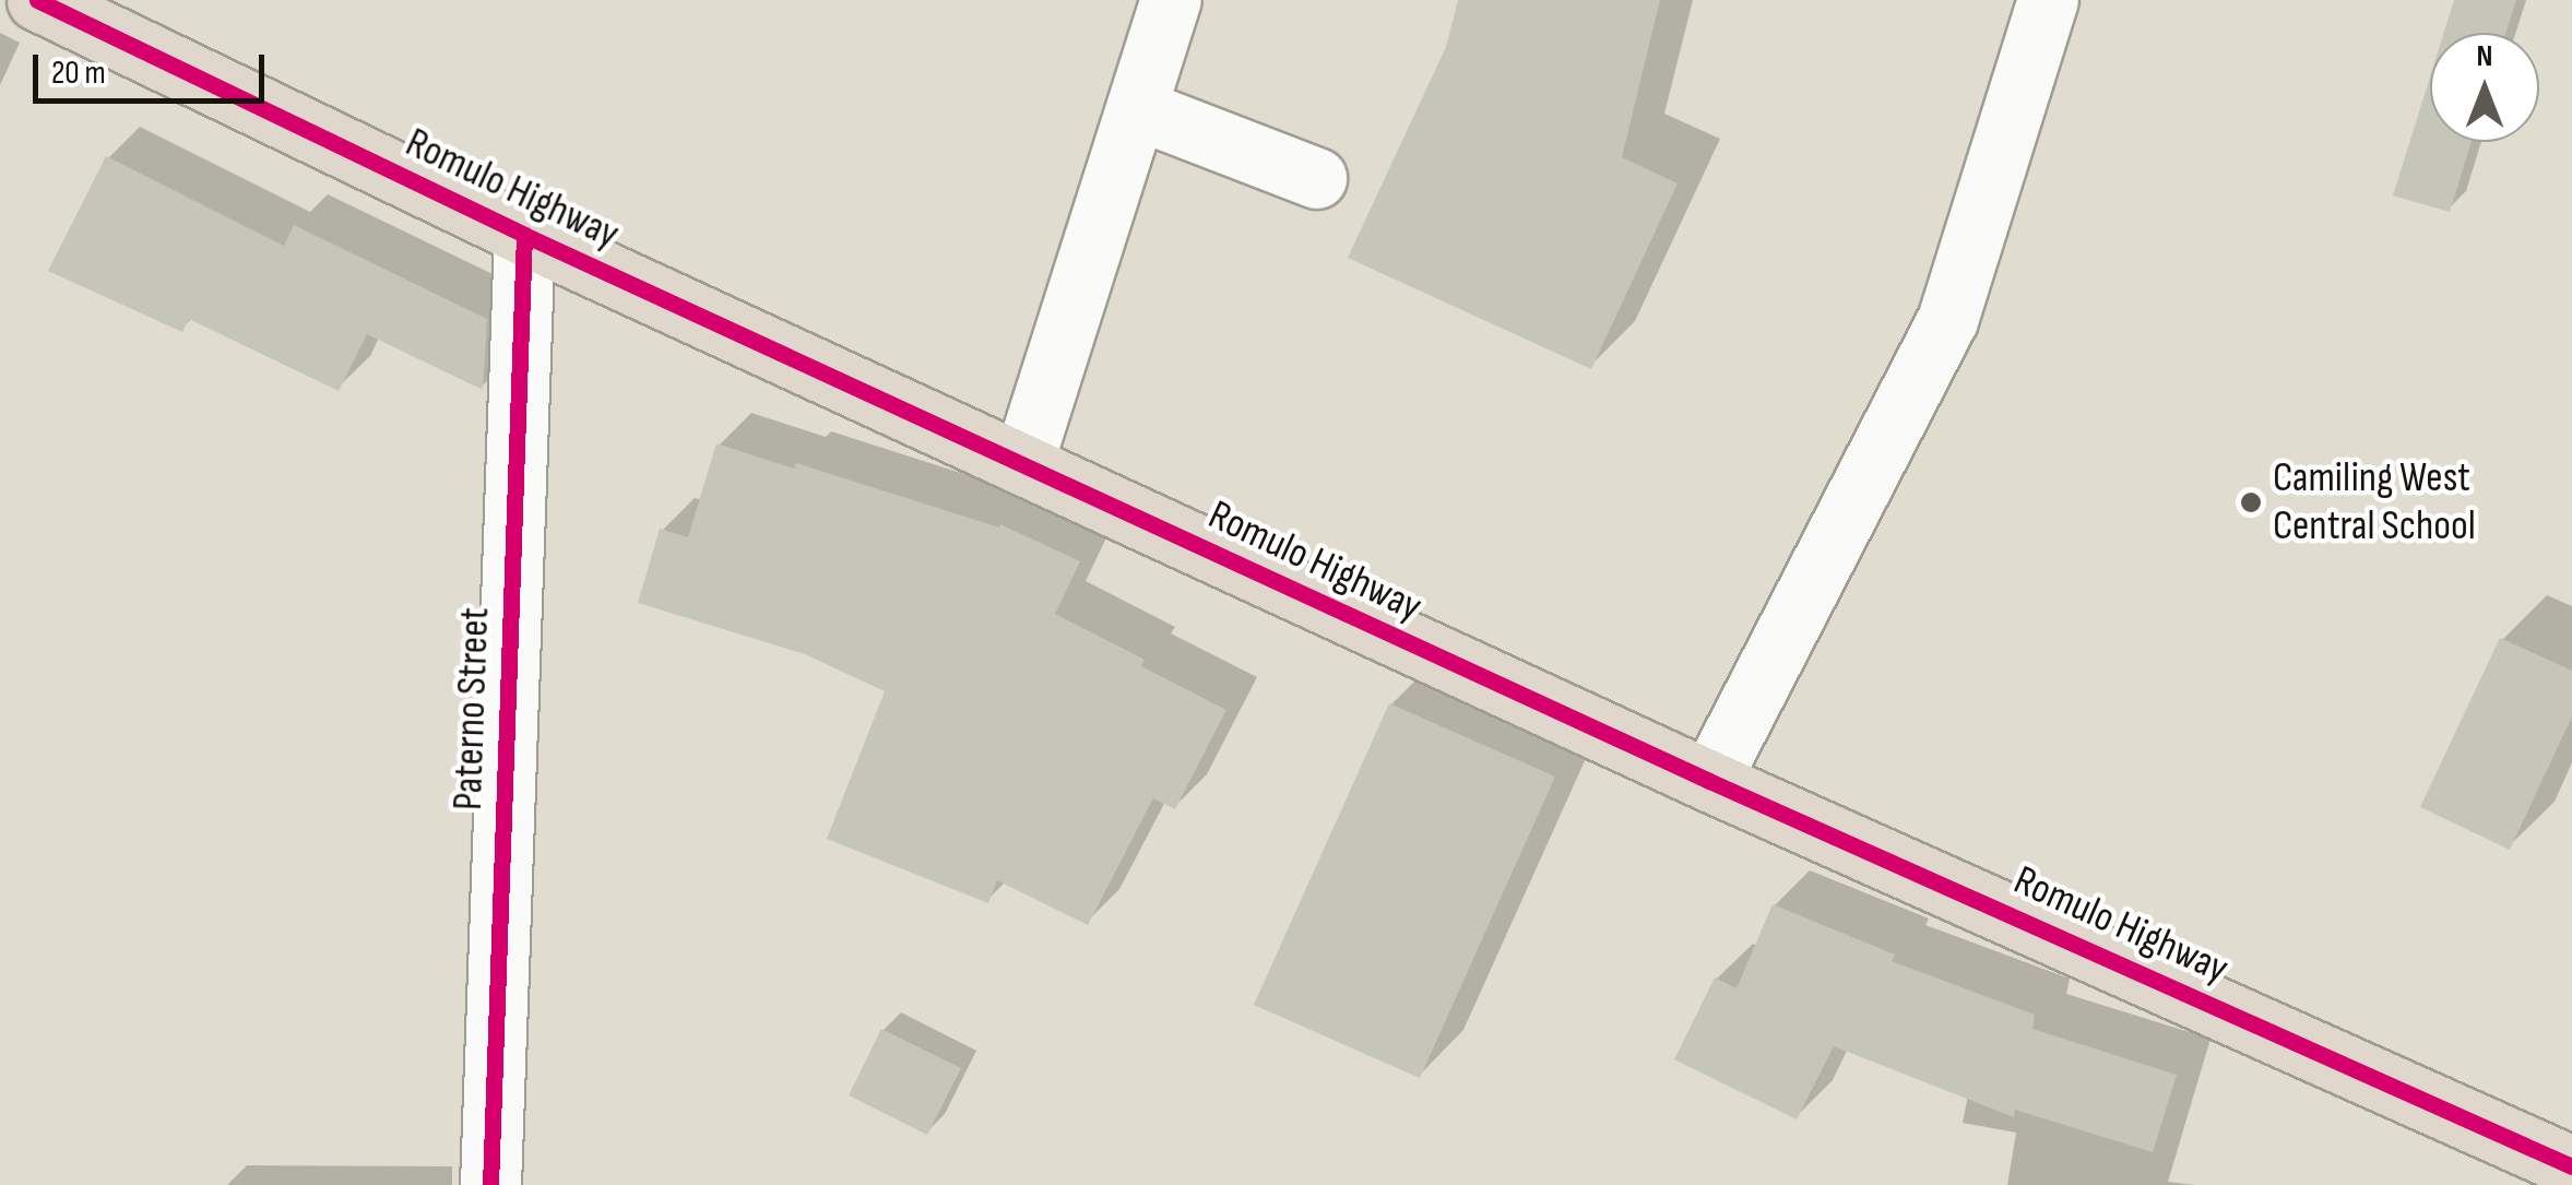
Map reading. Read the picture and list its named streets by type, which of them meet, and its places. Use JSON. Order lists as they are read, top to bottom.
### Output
{
  "streets": {
    "highway": ["Romulo Highway"],
    "street": ["Paterno Street"]
  },
  "crossings": [
    ["Romulo Highway", "Paterno Street"]
  ],
  "places": ["Camiling West Central School"],
  "scale_bar": "20 m",
  "north": "top"
}
